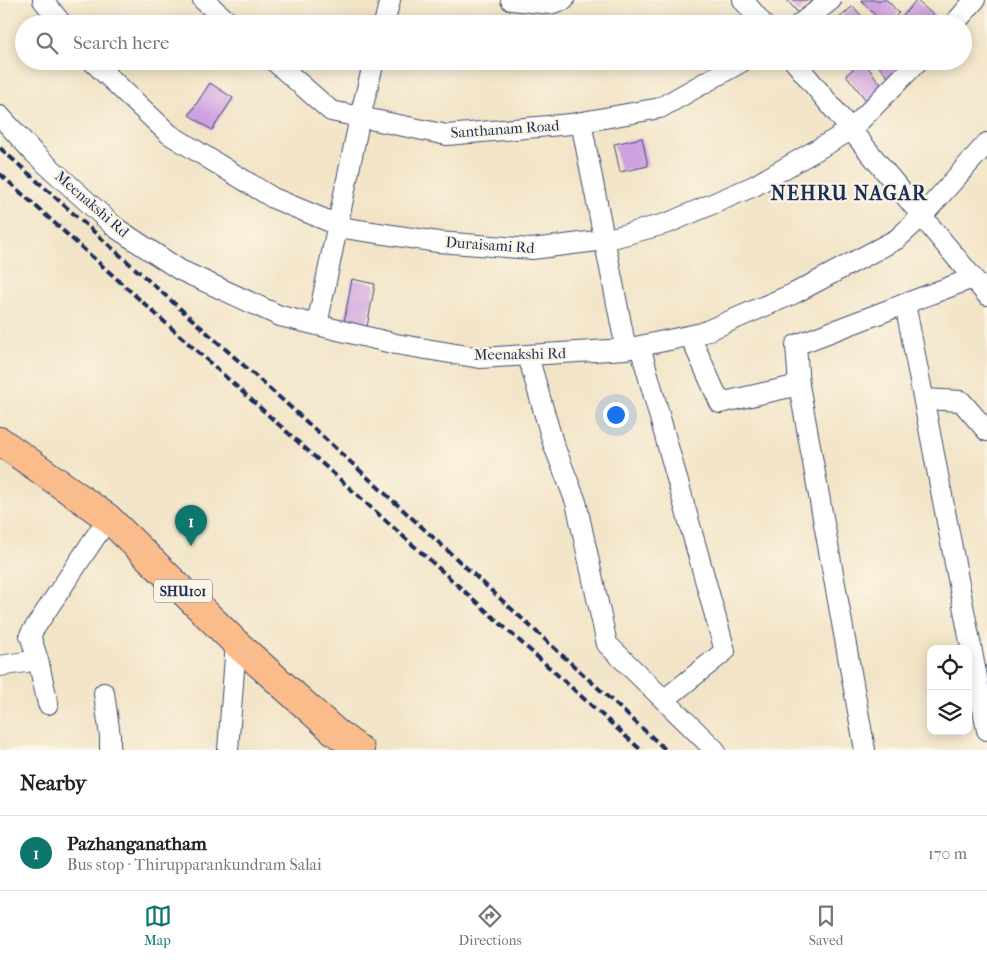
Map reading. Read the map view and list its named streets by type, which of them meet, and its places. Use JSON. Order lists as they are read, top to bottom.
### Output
{
  "streets": {
    "main road": ["SHU101"],
    "street": ["Santhanam Road", "Meenakshi Rd", "Duraisami Rd"]
  },
  "districts": ["NEHRU NAGAR"],
  "page": {
    "search": "Search here",
    "pins": "1",
    "heading": "Nearby",
    "list": [
      {
        "mark": "1",
        "name": "Pazhanganatham",
        "note": "Bus stop · Thirupparankundram Salai",
        "value": "170 m"
      }
    ],
    "nav": ["Map", "Directions", "Saved"]
  }
}
